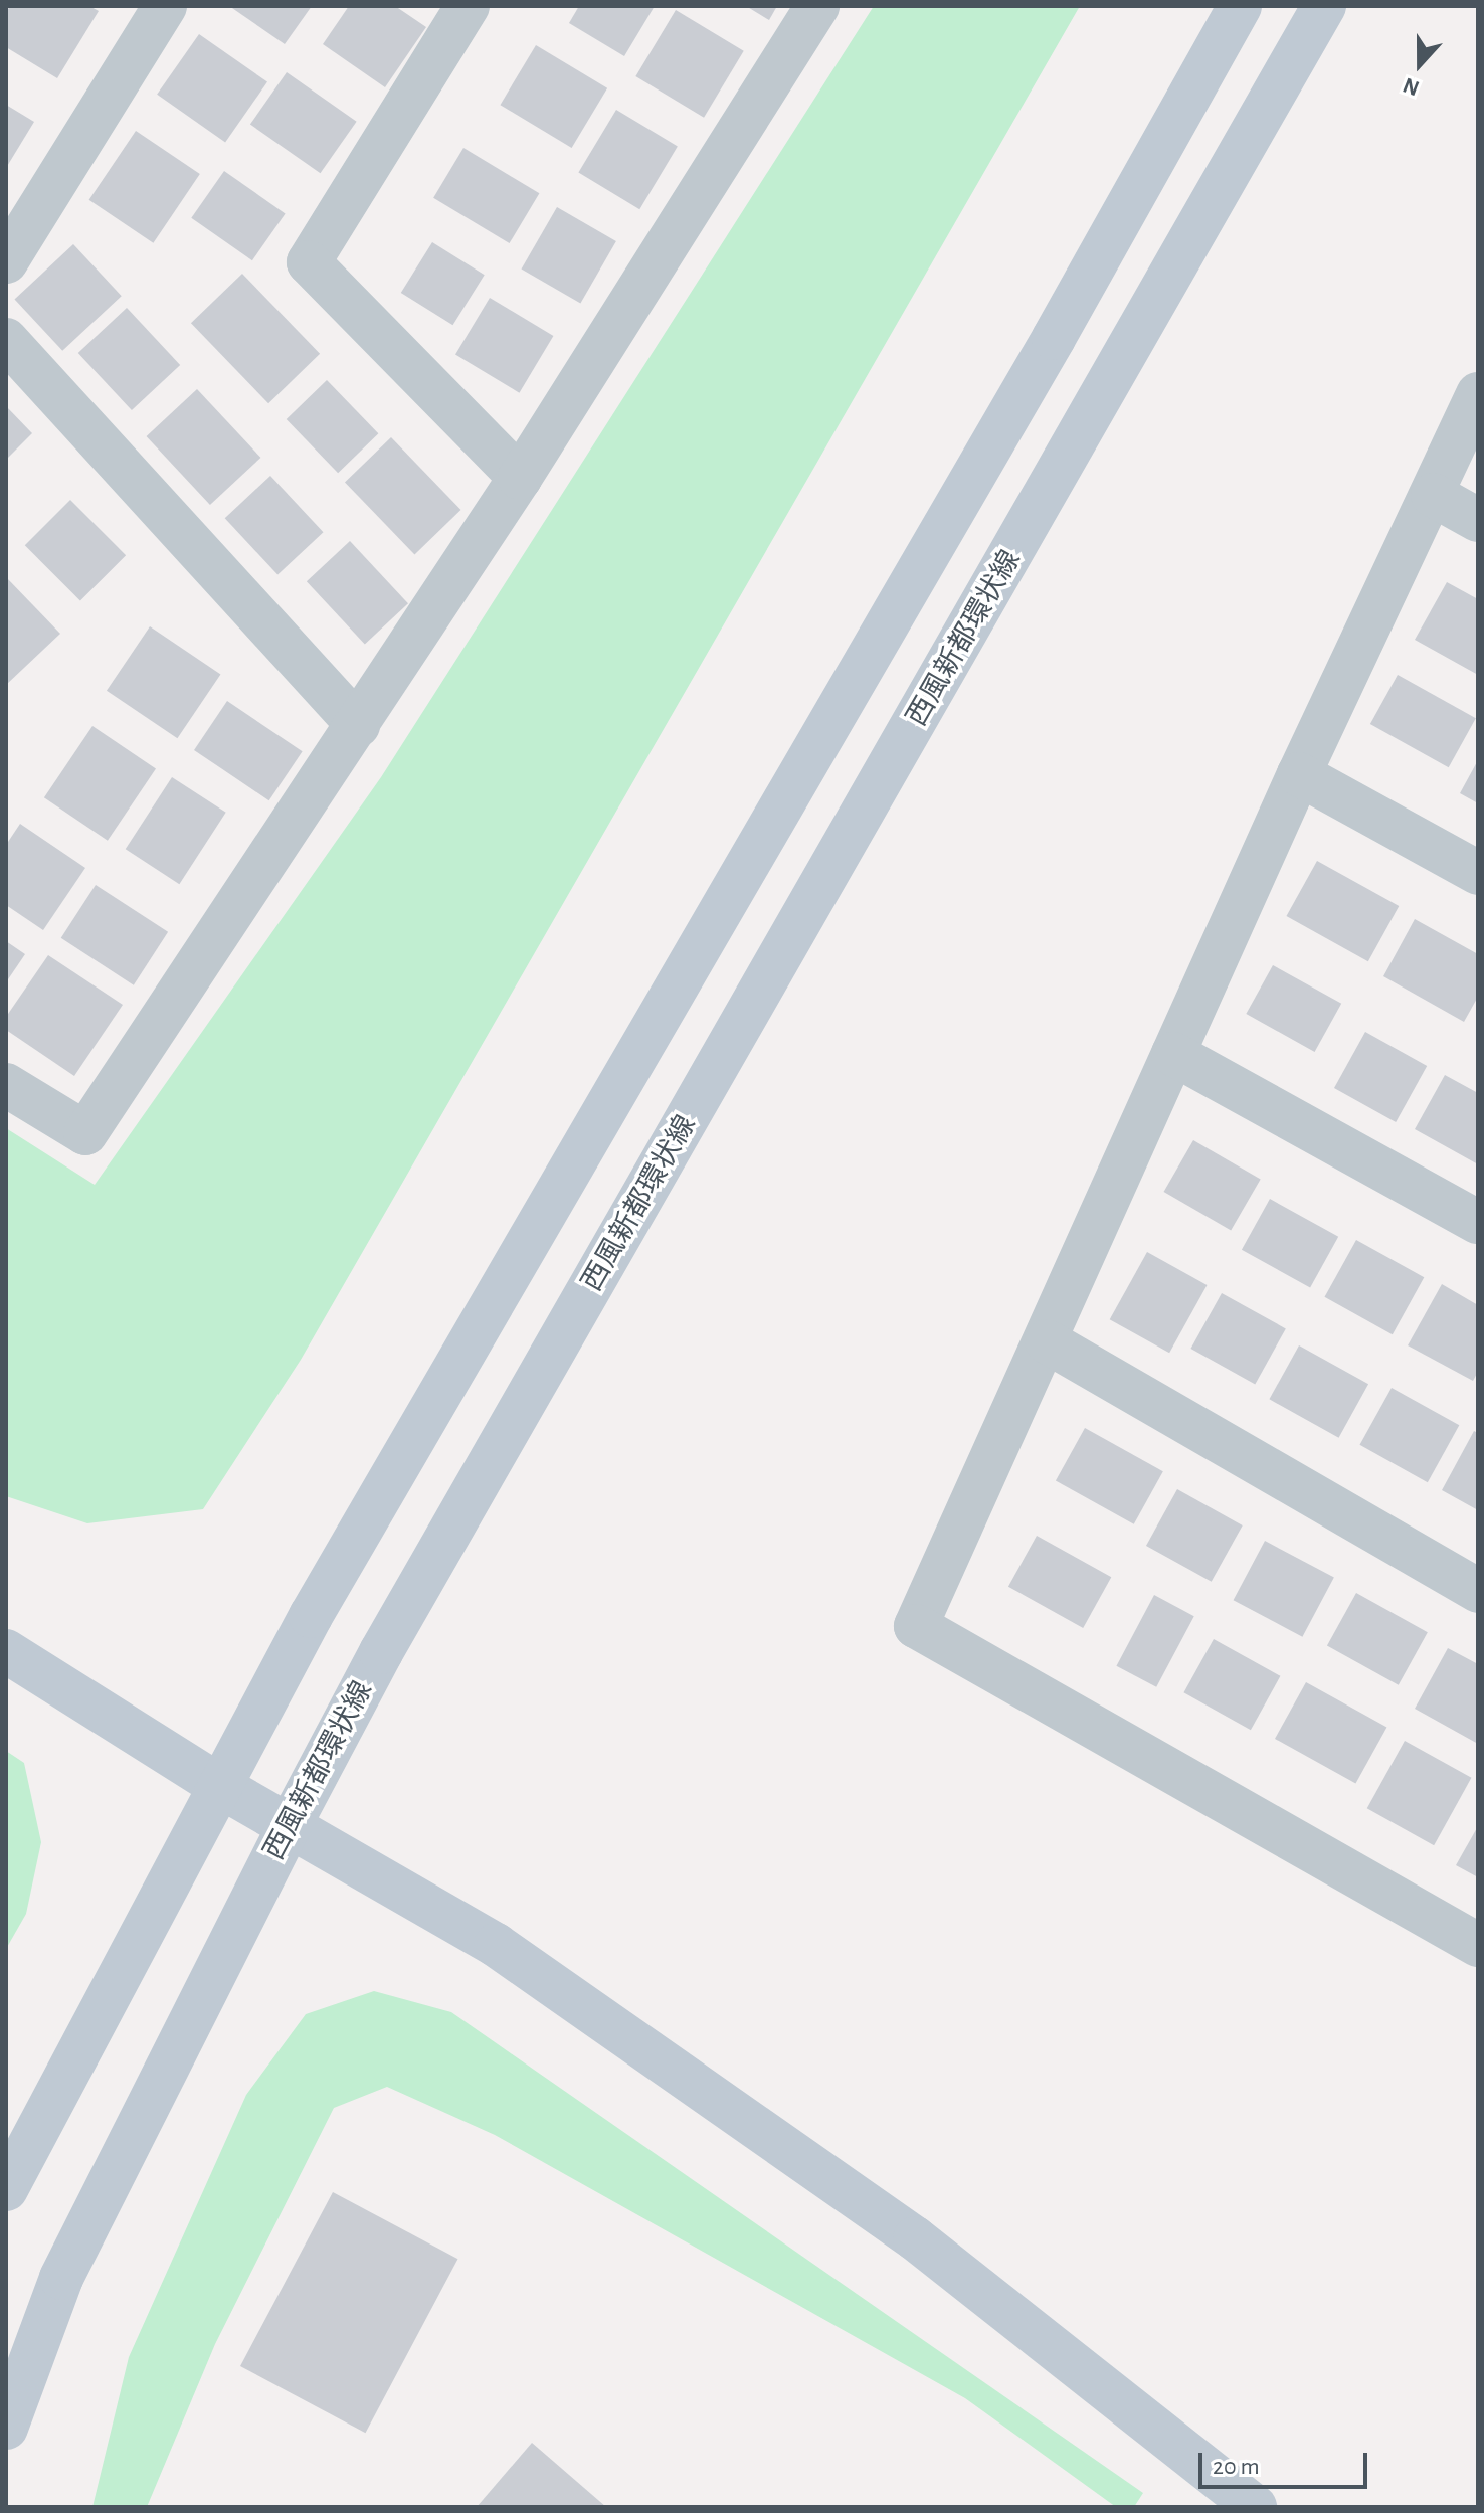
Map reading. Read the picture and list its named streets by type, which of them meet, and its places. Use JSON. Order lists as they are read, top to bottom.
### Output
{
  "streets": {
    "street": ["西風新都環状線"]
  },
  "scale_bar": "20 m",
  "north": "bottom"
}
